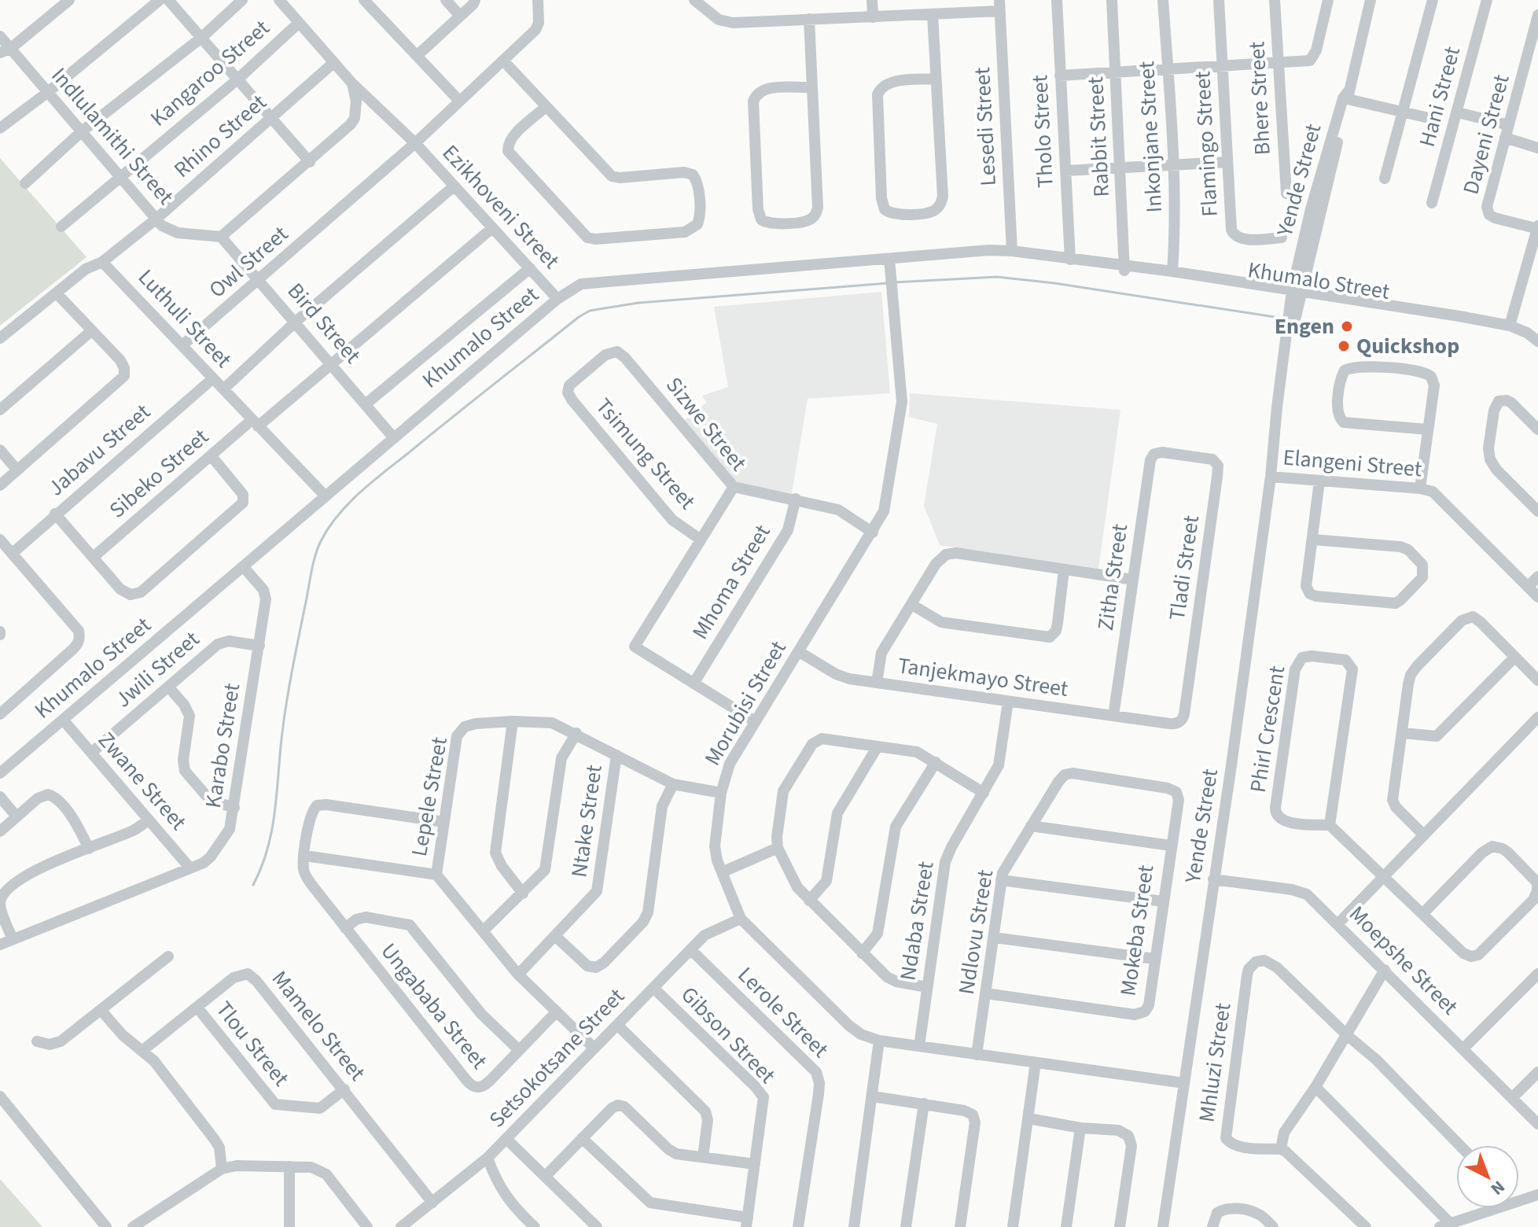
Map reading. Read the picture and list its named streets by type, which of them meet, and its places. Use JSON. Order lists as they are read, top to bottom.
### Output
{
  "streets": {
    "street": [
      "Kangaroo Street",
      "Hani Street",
      "Bhere Street",
      "Lesedi Street",
      "Tholo Street",
      "Dayeni Street",
      "Indlulamithi Street",
      "Rhino Street",
      "Rabbit Street",
      "Inkonjane Street",
      "Flamingo Street",
      "Yende Street",
      "Ezikhoveni Street",
      "Owl Street",
      "Khumalo Street",
      "Luthuli Street",
      "Bird Street",
      "Sizwe Street",
      "Jabavu Street",
      "Tsimung Street",
      "Elangeni Street",
      "Sibeko Street",
      "Tladi Street",
      "Zitha Street",
      "Mhoma Street",
      "Jwili Street",
      "Tanjekmayo Street",
      "Morubisi Street",
      "PhirI Crescent",
      "Karabo Street",
      "Zwane Street",
      "Lepele Street",
      "Ntake Street",
      "Ndaba Street",
      "Mokeba Street",
      "Ndlovu Street",
      "Moepshe Street",
      "Ungababa Street",
      "Lerole Street",
      "Mamelo Street",
      "Gibson Street",
      "Tlou Street",
      "Setsokotsane Street",
      "Mhluzi Street"
    ]
  },
  "crossings": [
    ["Kangaroo Street", "Indlulamithi Street"],
    ["Lesedi Street", "Khumalo Street"],
    ["Tholo Street", "Khumalo Street"],
    ["Indlulamithi Street", "Rhino Street"],
    ["Indlulamithi Street", "Bird Street"],
    ["Rhino Street", "Luthuli Street"],
    ["Rabbit Street", "Khumalo Street"],
    ["Inkonjane Street", "Khumalo Street"],
    ["Yende Street", "Khumalo Street"],
    ["Yende Street", "Elangeni Street"],
    ["Yende Street", "Morubisi Street"],
    ["Yende Street", "Moepshe Street"],
    ["Ezikhoveni Street", "Owl Street"],
    ["Ezikhoveni Street", "Khumalo Street"],
    ["Ezikhoveni Street", "Sibeko Street"],
    ["Owl Street", "Luthuli Street"],
    ["Owl Street", "Bird Street"],
    ["Khumalo Street", "Luthuli Street"],
    ["Khumalo Street", "Bird Street"],
    ["Khumalo Street", "Morubisi Street"],
    ["Khumalo Street", "Karabo Street"],
    ["Khumalo Street", "Zwane Street"],
    ["Luthuli Street", "Jabavu Street"],
    ["Luthuli Street", "Sibeko Street"],
    ["Bird Street", "Sibeko Street"],
    ["Sizwe Street", "Tsimung Street"],
    ["Sizwe Street", "Mhoma Street"],
    ["Tladi Street", "Zitha Street"],
    ["Tladi Street", "Tanjekmayo Street"],
    ["Zitha Street", "Tanjekmayo Street"],
    ["Jwili Street", "Karabo Street"],
    ["Jwili Street", "Zwane Street"],
    ["Tanjekmayo Street", "Morubisi Street"],
    ["Tanjekmayo Street", "Ndaba Street"],
    ["Morubisi Street", "Lepele Street"],
    ["Morubisi Street", "Ndaba Street"],
    ["Morubisi Street", "Ndlovu Street"],
    ["Morubisi Street", "Setsokotsane Street"],
    ["Karabo Street", "Zwane Street"],
    ["Lepele Street", "Ntake Street"],
    ["Lepele Street", "Ungababa Street"],
    ["Lepele Street", "Setsokotsane Street"],
    ["Mokeba Street", "Ndlovu Street"],
    ["Lerole Street", "Setsokotsane Street"],
    ["Mamelo Street", "Tlou Street"],
    ["Mamelo Street", "Setsokotsane Street"],
    ["Gibson Street", "Setsokotsane Street"]
  ],
  "places": ["Engen", "Quickshop"],
  "north": "bottom right"
}
